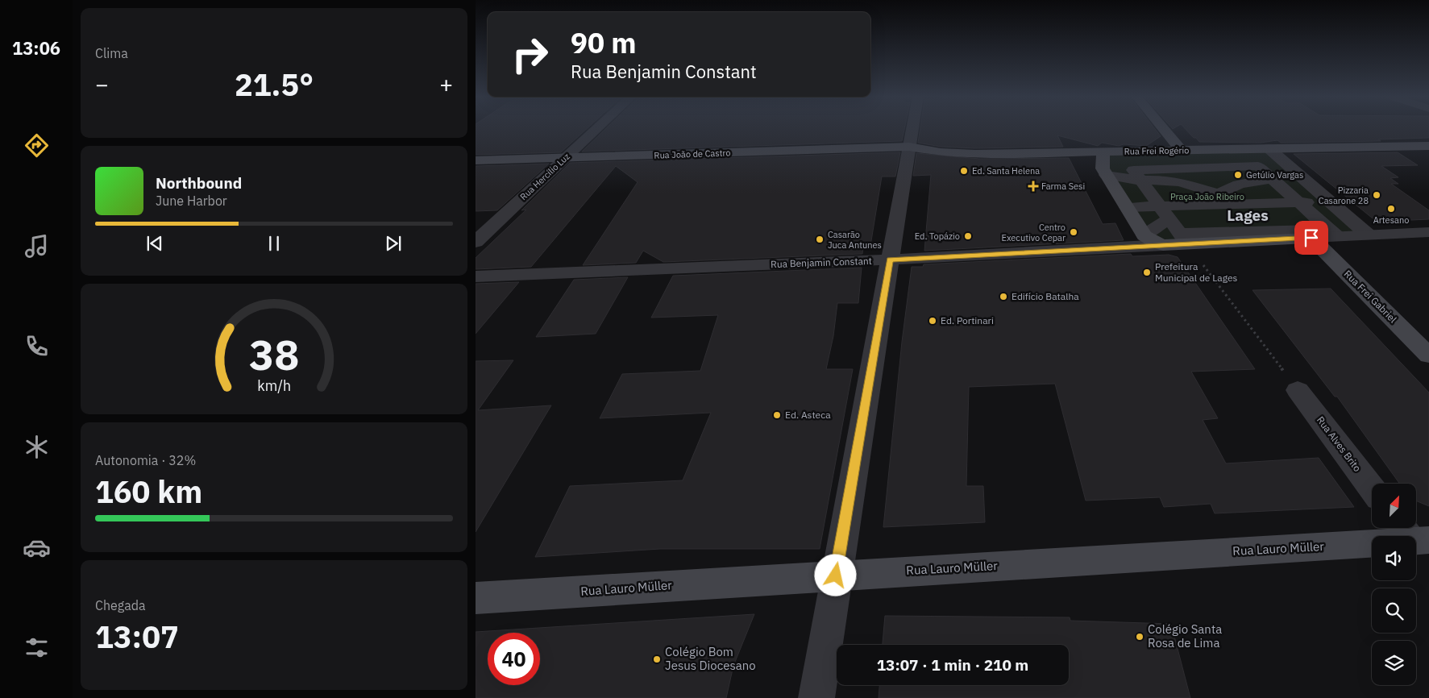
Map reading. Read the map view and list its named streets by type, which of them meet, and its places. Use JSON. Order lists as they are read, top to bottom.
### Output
{
  "streets": {
    "main road": [
      "Rua Frei Rogério",
      "Rua João de Castro",
      "Rua Benjamin Constant",
      "Rua Frei Gabriel",
      "Rua Lauro Müller"
    ],
    "street": ["Rua Hercílio Luz", "Rua Alves Brito"]
  },
  "crossings": [
    ["Rua Frei Rogério", "Rua João de Castro"],
    ["Rua João de Castro", "Rua Hercílio Luz"],
    ["Rua Benjamin Constant", "Rua Frei Gabriel"]
  ],
  "districts": ["Lages"],
  "parks": ["Praça João Ribeiro"],
  "places": {
    "other": [
      "Ed. Santa Helena",
      "Getúlio Vargas",
      "Pizzaria Casarone 28",
      "Artesano",
      "Centro Executivo Cepar",
      "Ed. Topázio",
      "Casarão Juca Antunes",
      "Prefeitura Municipal de Lages",
      "Edifício Batalha",
      "Ed. Portinari",
      "Ed. Asteca",
      "Colégio Santa Rosa de Lima",
      "Colégio Bom Jesus Diocesano"
    ],
    "health": ["Farma Sesi"]
  },
  "north": "top right",
  "page": {
    "tabs": "13:06",
    "tile": [
      "Clima",
      ["Autonomia · 32%", "160 km"],
      ["Chegada", "13:07"]
    ],
    "turn": ["90 m", "Rua Benjamin Constant"],
    "heat": ["−", "21.5°", "+"],
    "song": ["Northbound", "June Harbor"],
    "limit": "40",
    "trip": "13:07 · 1 min · 210 m",
    "gauge": ["38", "km/h"]
  }
}
